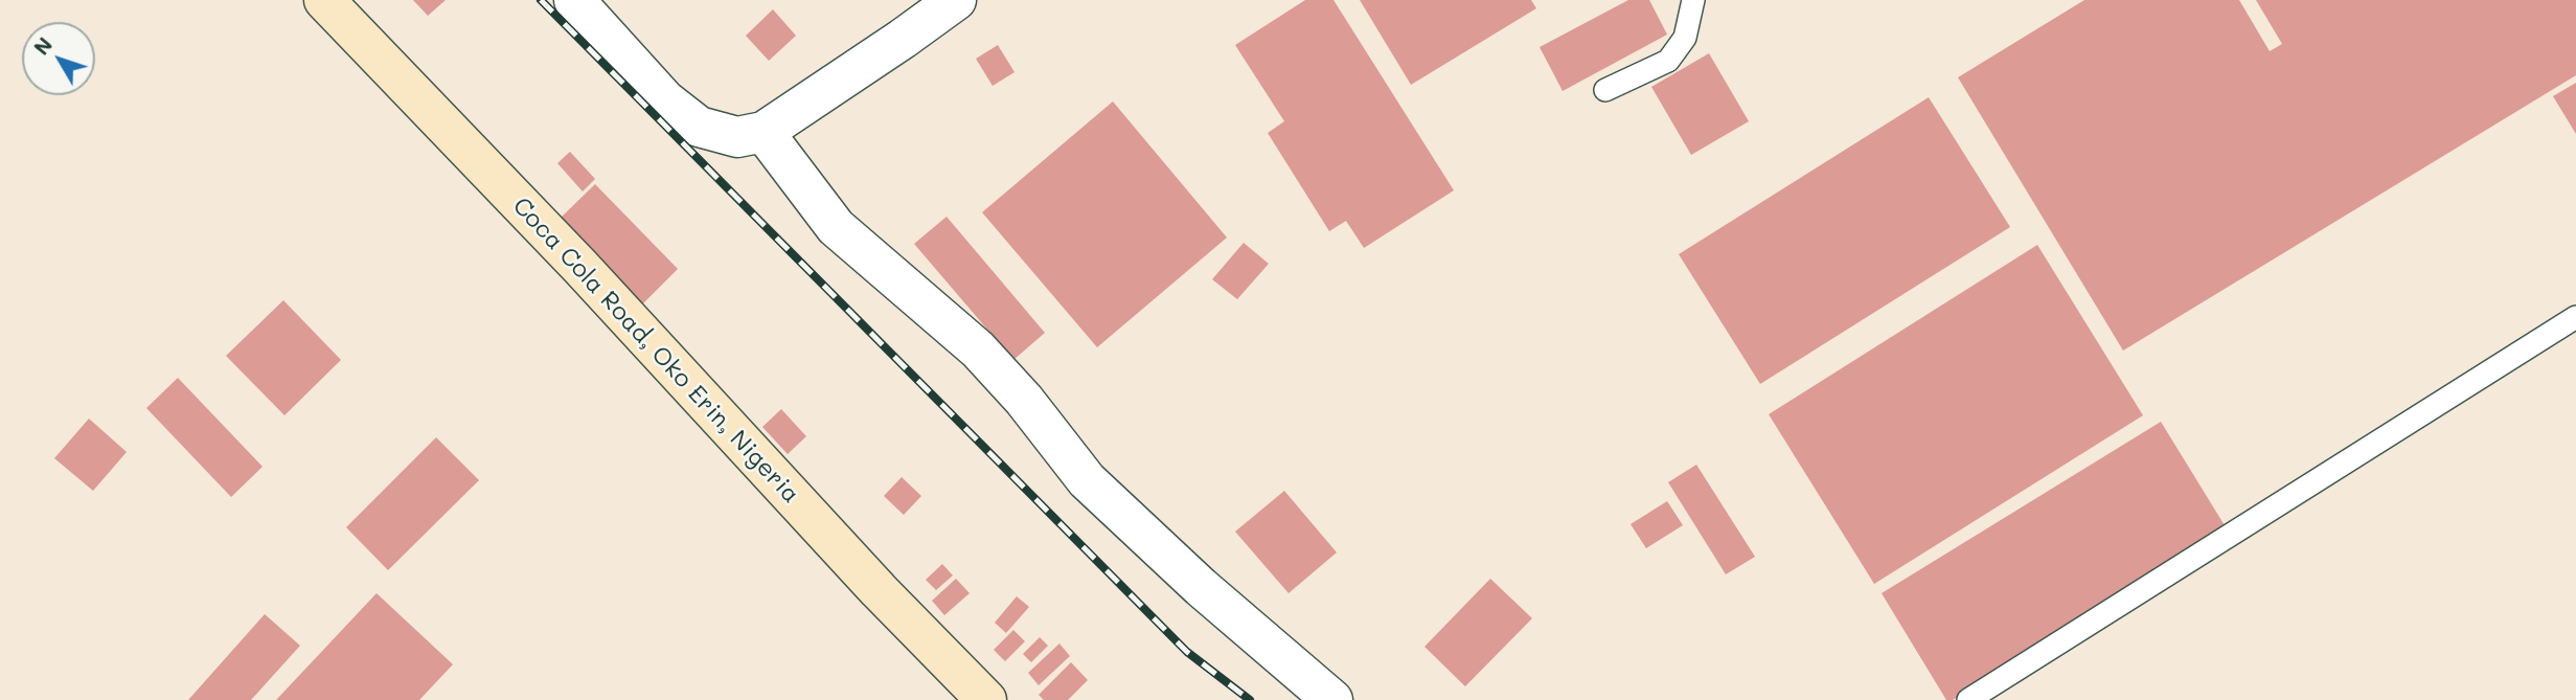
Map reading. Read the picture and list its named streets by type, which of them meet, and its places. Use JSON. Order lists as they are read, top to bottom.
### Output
{
  "streets": {
    "street": ["Coca Cola Road, Oko Erin, Nigeria"]
  },
  "north": "top left"
}
